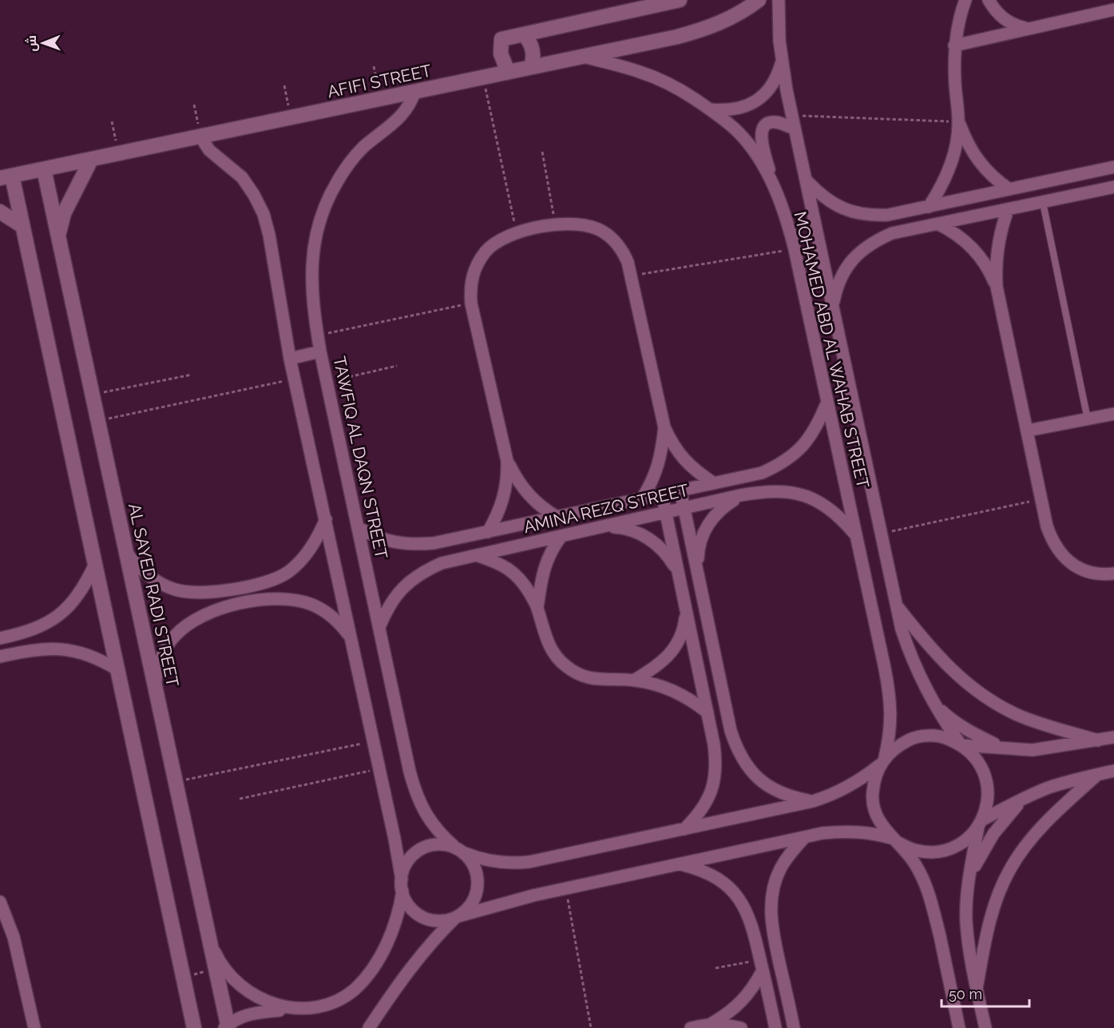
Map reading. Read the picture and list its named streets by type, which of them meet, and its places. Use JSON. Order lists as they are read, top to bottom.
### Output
{
  "streets": {
    "street": [
      "AFIFI STREET",
      "MOHAMED ABD AL WAHAB STREET",
      "TAWFIQ AL DAQN STREET",
      "AMINA REZQ STREET",
      "AL SAYED RADI STREET"
    ]
  },
  "crossings": [
    ["AFIFI STREET", "MOHAMED ABD AL WAHAB STREET"],
    ["AFIFI STREET", "TAWFIQ AL DAQN STREET"],
    ["AFIFI STREET", "AL SAYED RADI STREET"],
    ["MOHAMED ABD AL WAHAB STREET", "AMINA REZQ STREET"],
    ["TAWFIQ AL DAQN STREET", "AMINA REZQ STREET"]
  ],
  "scale_bar": "50 m",
  "north": "left"
}
